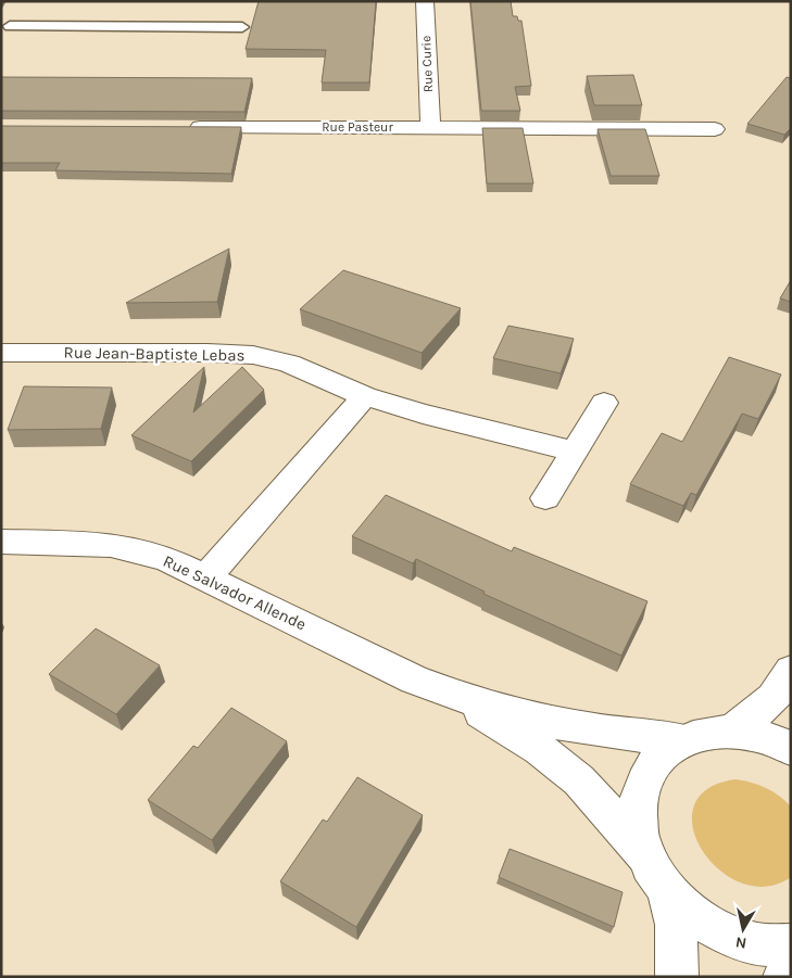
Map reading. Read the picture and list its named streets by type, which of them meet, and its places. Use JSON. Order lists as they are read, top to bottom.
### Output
{
  "streets": {
    "street": [
      "Rue Curie",
      "Rue Pasteur",
      "Rue Jean-Baptiste Lebas",
      "Rue Salvador Allende"
    ]
  },
  "crossings": [
    ["Rue Curie", "Rue Pasteur"]
  ],
  "north": "bottom"
}
